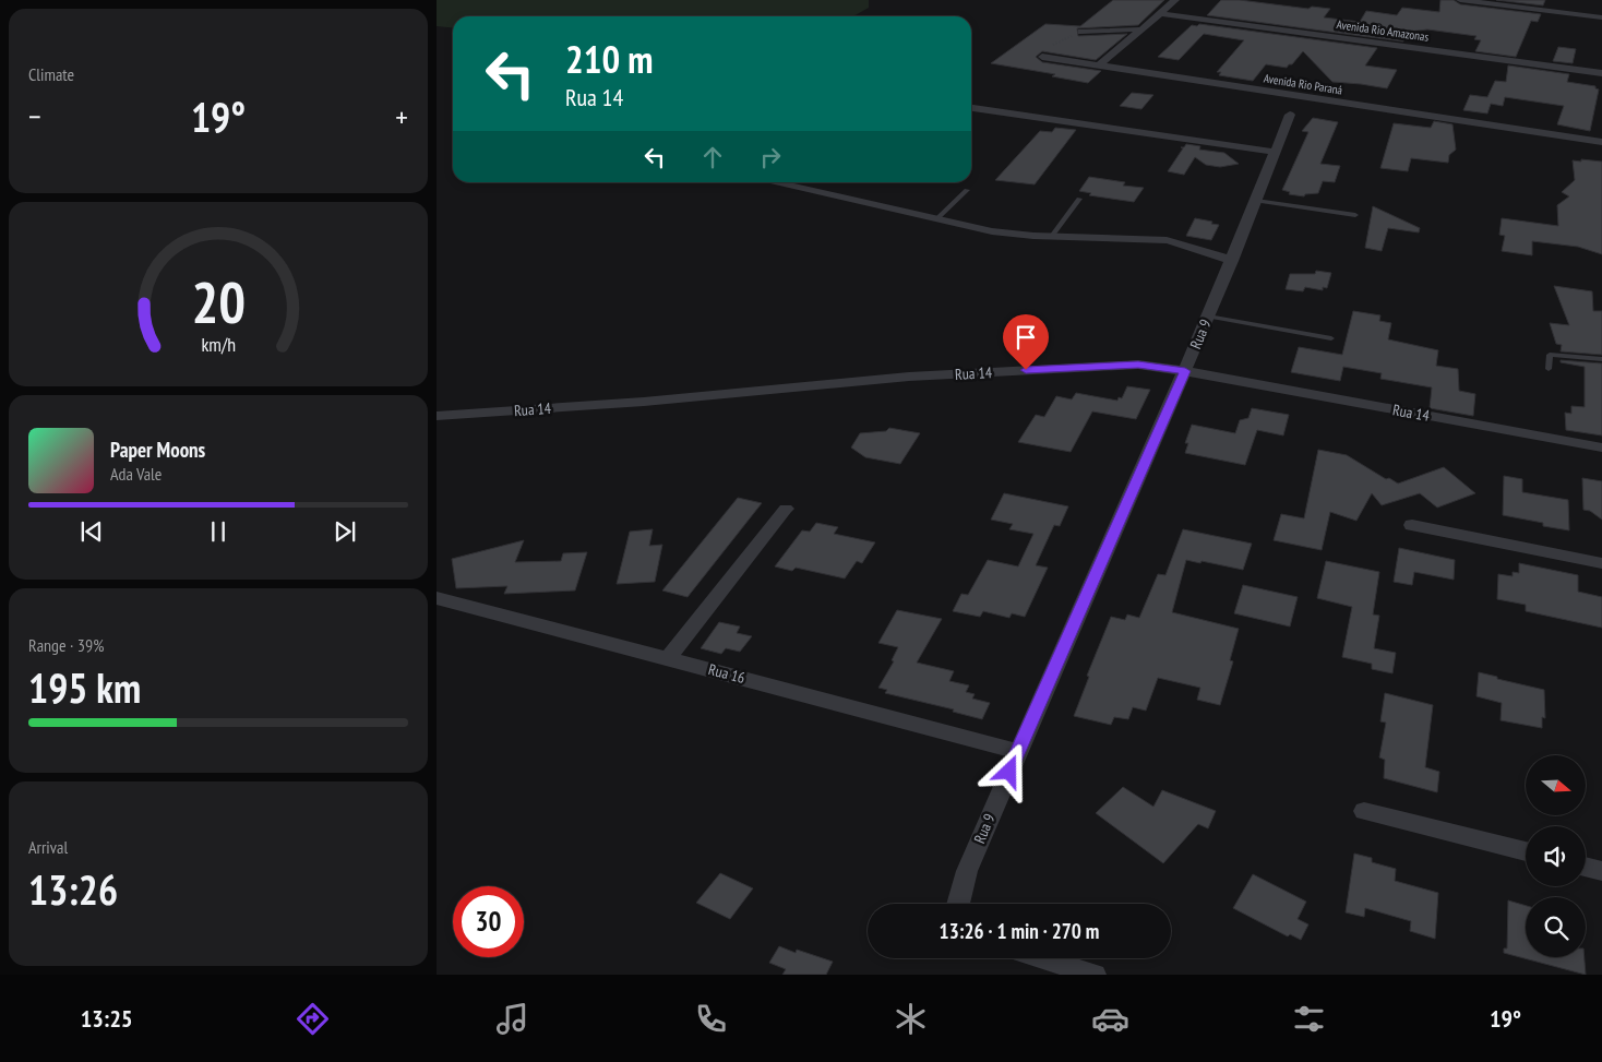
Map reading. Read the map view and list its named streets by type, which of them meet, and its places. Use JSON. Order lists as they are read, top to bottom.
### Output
{
  "streets": {
    "street": [
      "Avenida Rio Amazonas",
      "Avenida Rio Paraná",
      "Rua 9",
      "Rua 14",
      "Rua 16"
    ]
  },
  "crossings": [
    ["Rua 9", "Rua 14"],
    ["Rua 9", "Rua 16"]
  ],
  "north": "right",
  "page": {
    "tile": [
      "Climate",
      ["Range · 39%", "195 km"],
      ["Arrival", "13:26"]
    ],
    "turn": ["210 m", "Rua 14"],
    "heat": ["−", "19°", "+"],
    "song": ["Paper Moons", "Ada Vale"],
    "limit": "30",
    "trip": "13:26 · 1 min · 270 m",
    "tabs": ["13:25", "19°"],
    "gauge": ["20", "km/h"]
  }
}
